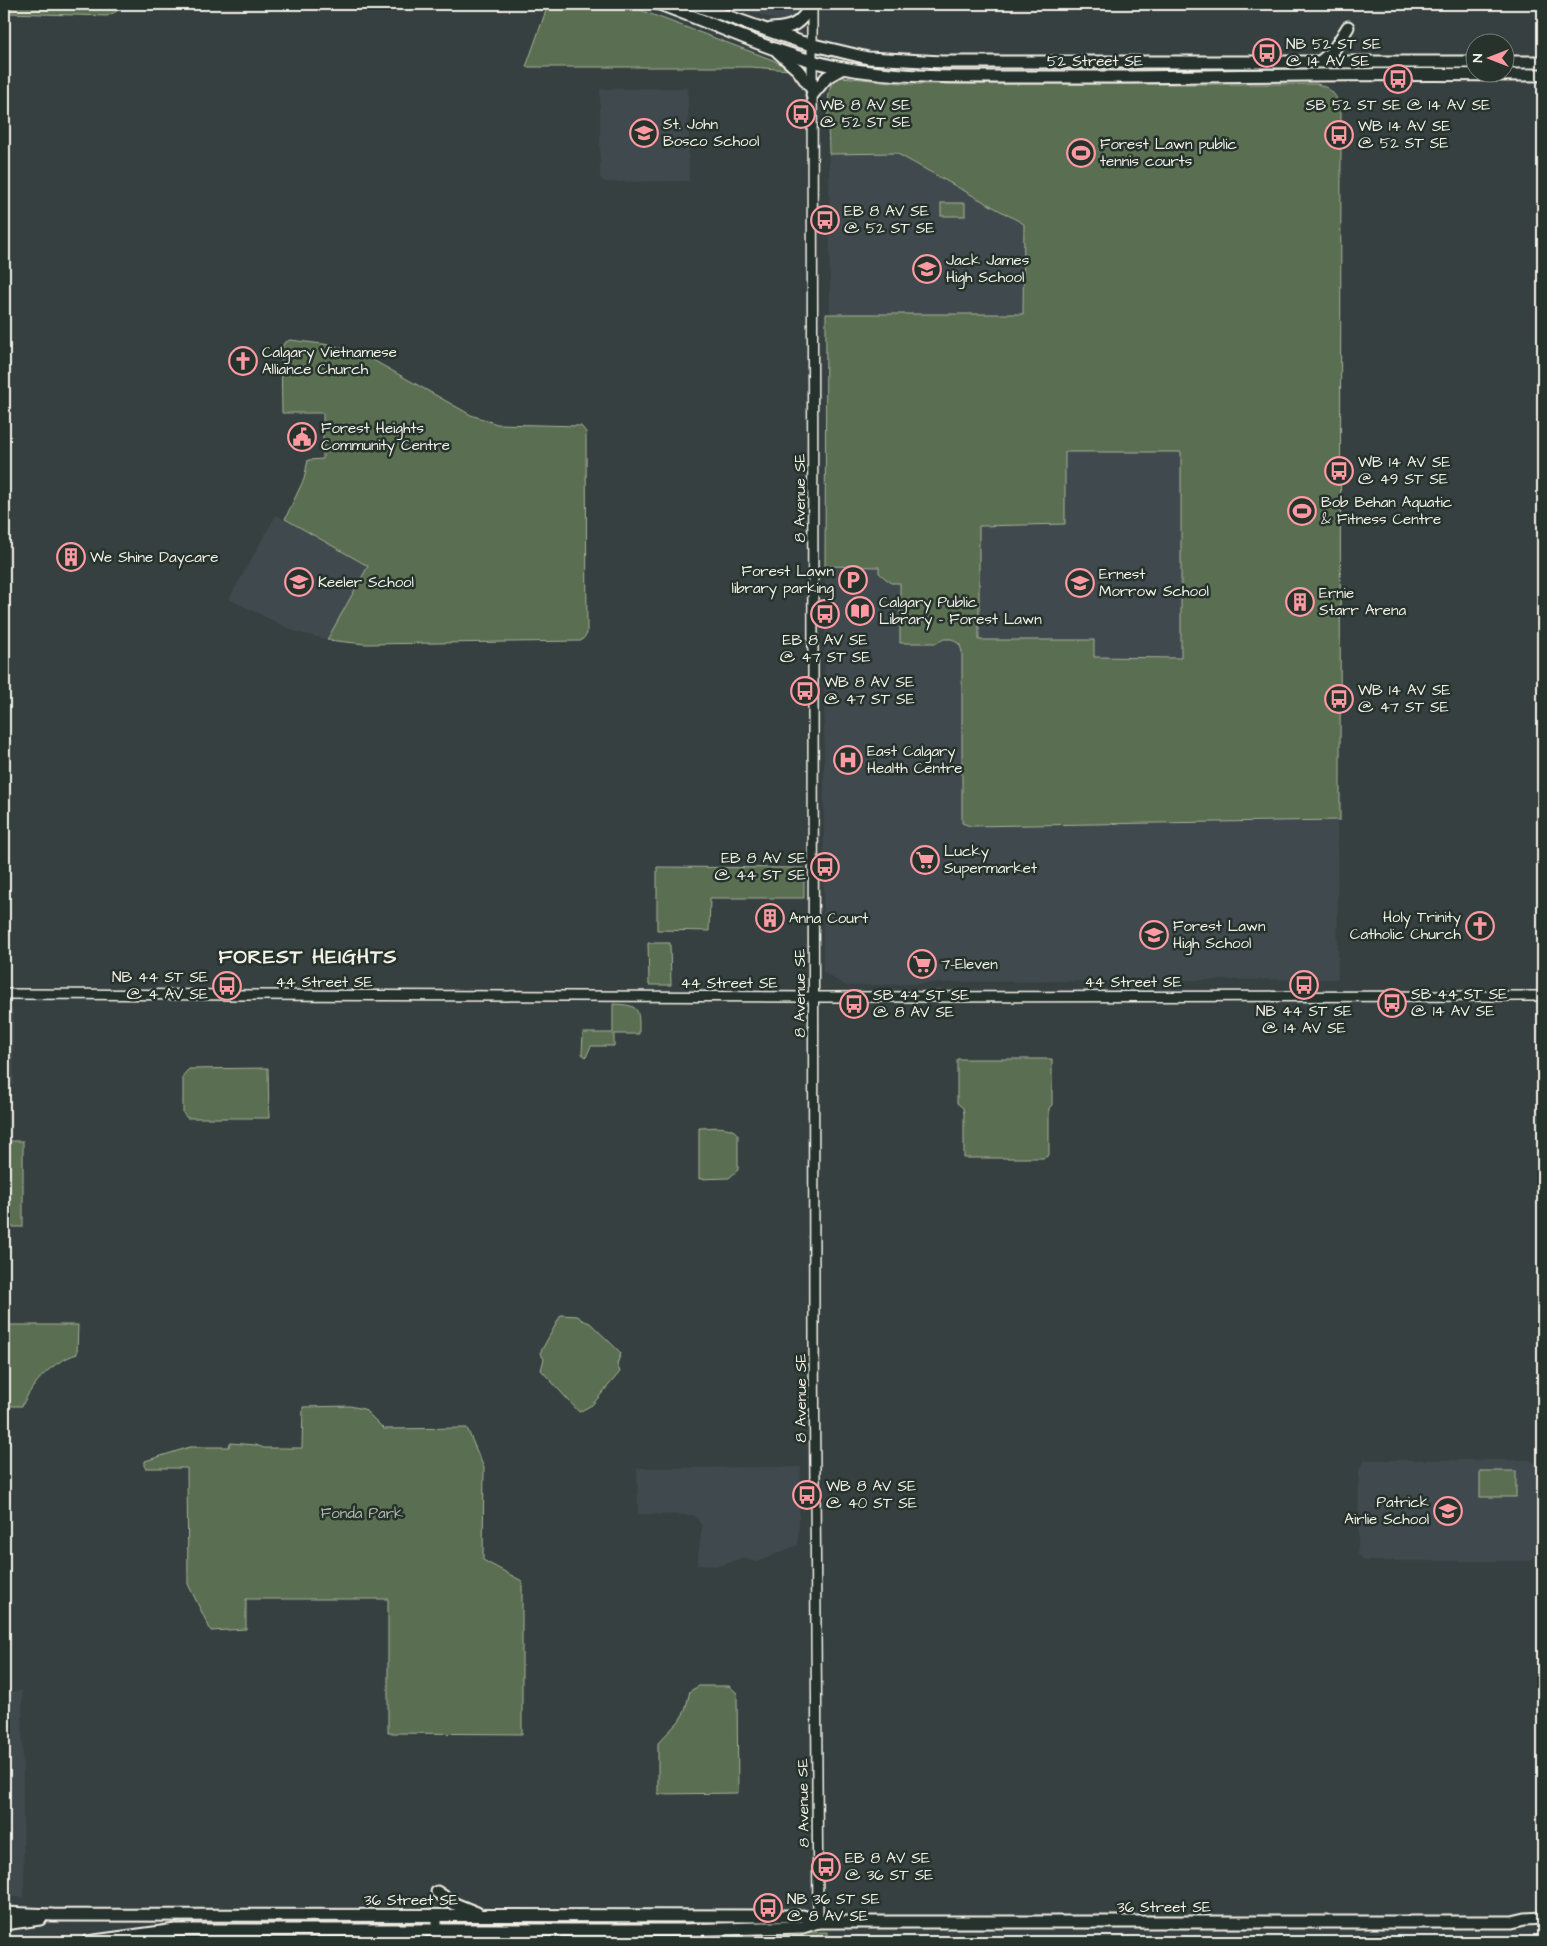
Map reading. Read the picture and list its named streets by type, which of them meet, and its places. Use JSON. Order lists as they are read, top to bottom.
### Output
{
  "streets": {
    "main road": ["52 Street SE", "36 Street SE"],
    "street": ["8 Avenue SE", "44 Street SE"]
  },
  "crossings": [
    ["52 Street SE", "8 Avenue SE"],
    ["8 Avenue SE", "44 Street SE"],
    ["8 Avenue SE", "36 Street SE"]
  ],
  "districts": ["FOREST HEIGHTS"],
  "parks": ["Fonda Park"],
  "places": {
    "bus stop": [
      "NB 52 ST SE @ 14 AV SE",
      "SB 52 ST SE @ 14 AV SE",
      "WB 8 AV SE @ 52 ST SE",
      "WB 14 AV SE @ 52 ST SE",
      "EB 8 AV SE @ 52 ST SE",
      "WB 14 AV SE @ 49 ST SE",
      "EB 8 AV SE @ 47 ST SE",
      "WB 8 AV SE @ 47 ST SE",
      "WB 14 AV SE @ 47 ST SE",
      "EB 8 AV SE @ 44 ST SE",
      "NB 44 ST SE @ 14 AV SE",
      "NB 44 ST SE @ 4 AV SE",
      "SB 44 ST SE @ 14 AV SE",
      "SB 44 ST SE @ 8 AV SE",
      "WB 8 AV SE @ 40 ST SE",
      "EB 8 AV SE @ 36 ST SE",
      "NB 36 ST SE @ 8 AV SE"
    ],
    "school or university": [
      "St. John Bosco School",
      "Jack James High School",
      "Keeler School",
      "Ernest Morrow School",
      "Forest Lawn High School",
      "Patrick Airlie School"
    ],
    "sports": ["Forest Lawn public tennis courts", "Bob Behan Aquatic & Fitness Centre"],
    "church": ["Calgary Vietnamese Alliance Church", "Holy Trinity Catholic Church"],
    "public building": ["Forest Heights Community Centre"],
    "building": ["We Shine Daycare", "Ernie Starr Arena", "Anna Court"],
    "parking": ["Forest Lawn library parking"],
    "library": ["Calgary Public Library - Forest Lawn"],
    "hospital": ["East Calgary Health Centre"],
    "supermarket": ["Lucky Supermarket", "7-Eleven"]
  },
  "north": "left"
}
